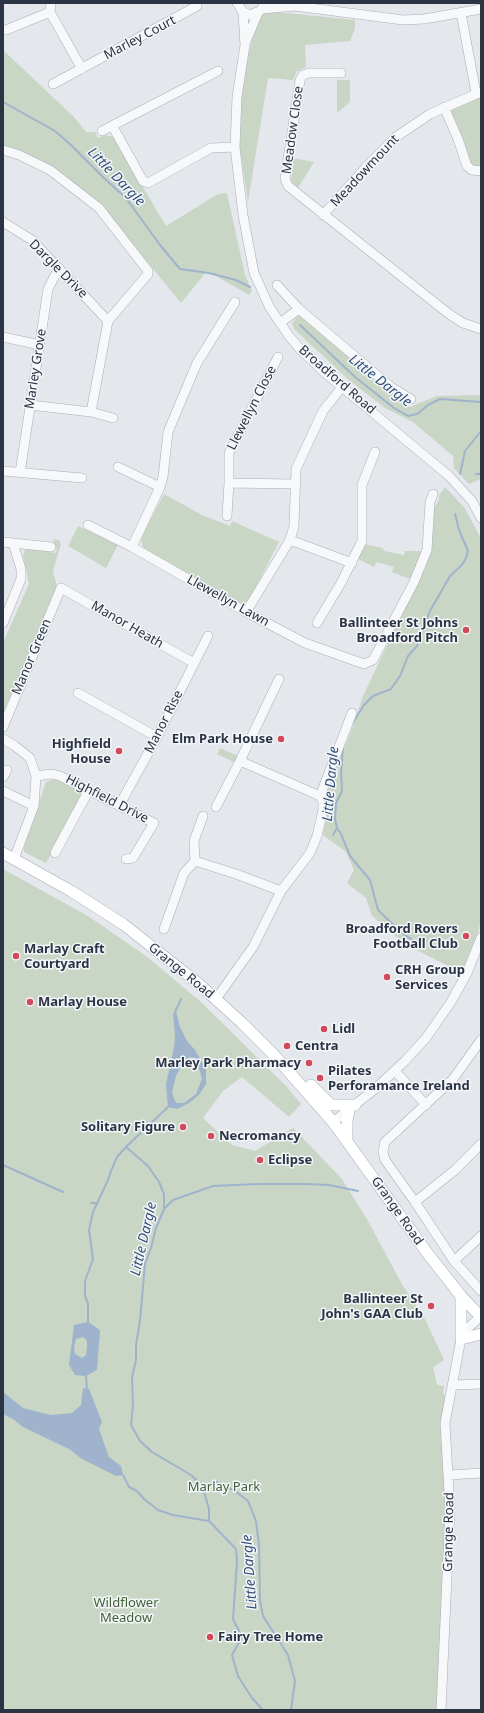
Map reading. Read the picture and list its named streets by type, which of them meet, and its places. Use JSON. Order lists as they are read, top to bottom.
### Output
{
  "streets": {
    "main road": ["Grange Road"],
    "street": [
      "Marley Court",
      "Meadow Close",
      "Meadowmount",
      "Dargle Drive",
      "Marley Grove",
      "Broadford Road",
      "Llewellyn Close",
      "Llewellyn Lawn",
      "Manor Heath",
      "Manor Green",
      "Manor Rise",
      "Highfield Drive"
    ]
  },
  "crossings": [
    ["Meadow Close", "Meadowmount"],
    ["Dargle Drive", "Marley Grove"],
    ["Manor Heath", "Manor Green"],
    ["Manor Heath", "Manor Rise"],
    ["Manor Rise", "Highfield Drive"]
  ],
  "water": ["Little Dargle"],
  "parks": ["Marlay Park", "Wildflower Meadow"],
  "places": [
    "Ballinteer St Johns Broadford Pitch",
    "Elm Park House",
    "Highfield House",
    "Broadford Rovers Football Club",
    "Marlay Craft Courtyard",
    "CRH Group Services",
    "Marlay House",
    "Lidl",
    "Centra",
    "Marley Park Pharmacy",
    "Pilates Perforamance Ireland",
    "Solitary Figure",
    "Necromancy",
    "Eclipse",
    "Ballinteer St John's GAA Club",
    "Fairy Tree Home"
  ]
}
